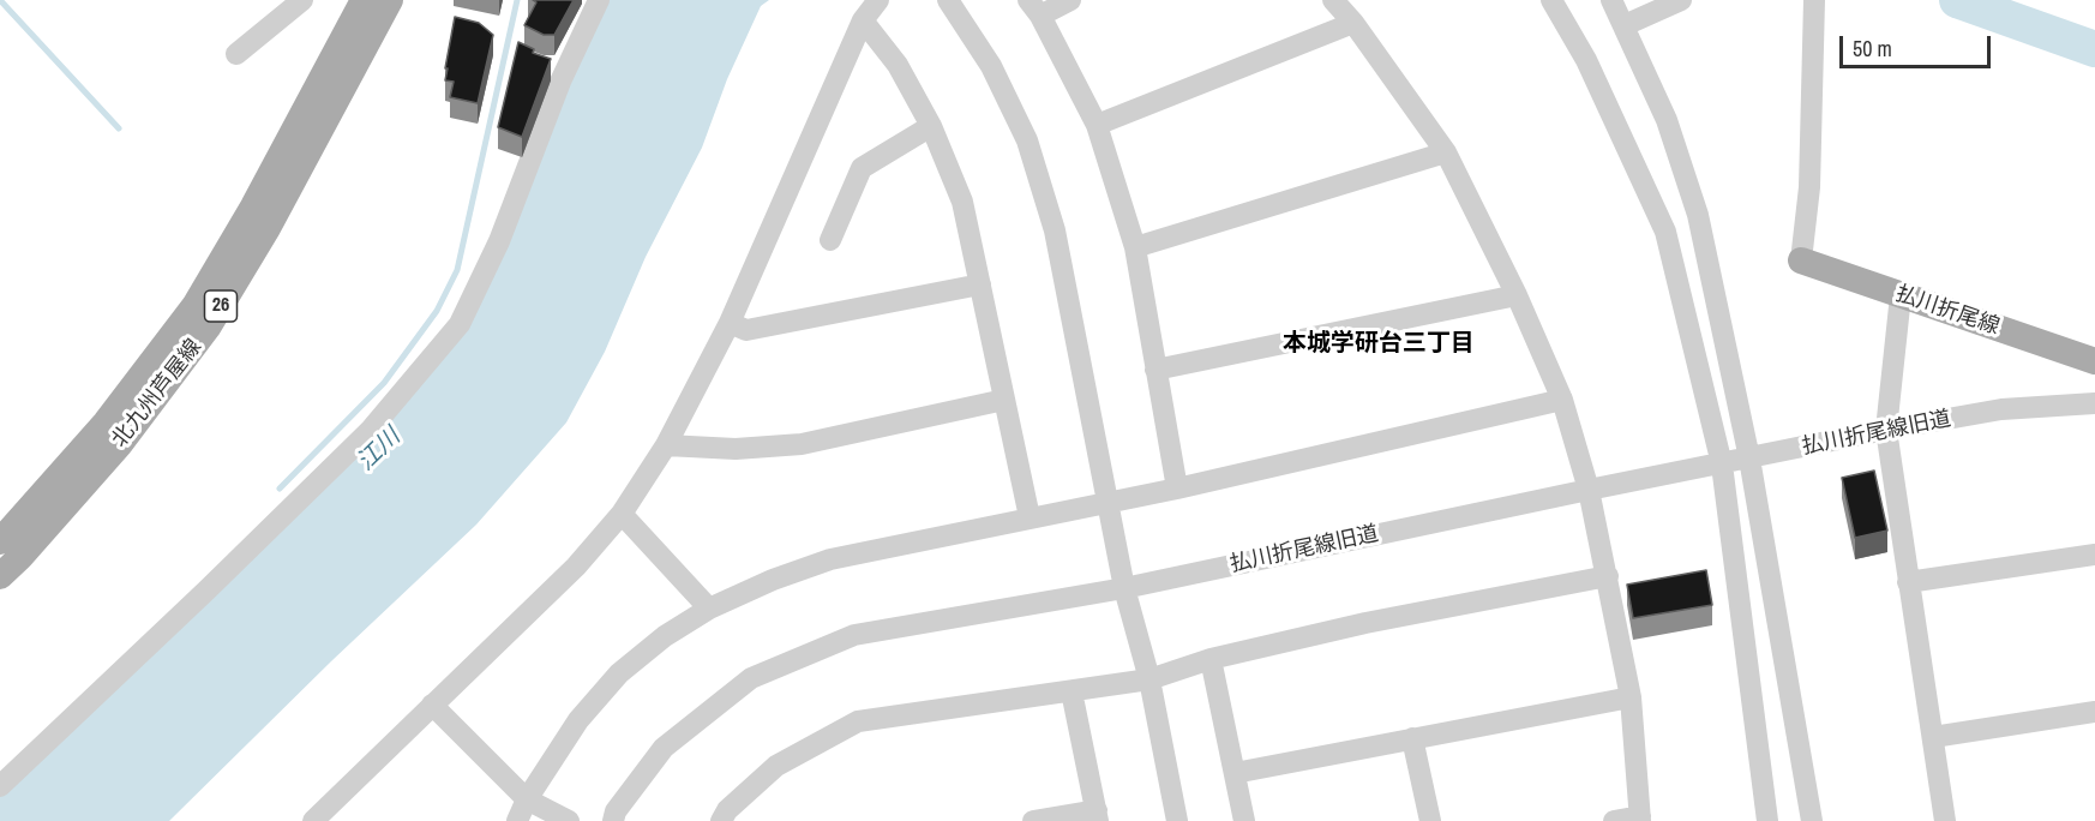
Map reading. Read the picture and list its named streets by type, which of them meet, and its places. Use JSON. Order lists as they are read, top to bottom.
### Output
{
  "streets": {
    "main road": ["26", "払川折尾線", "北九州芦屋線"],
    "street": ["払川折尾線旧道"]
  },
  "districts": ["本城学研台三丁目"],
  "water": ["江川"],
  "scale_bar": "50 m"
}
